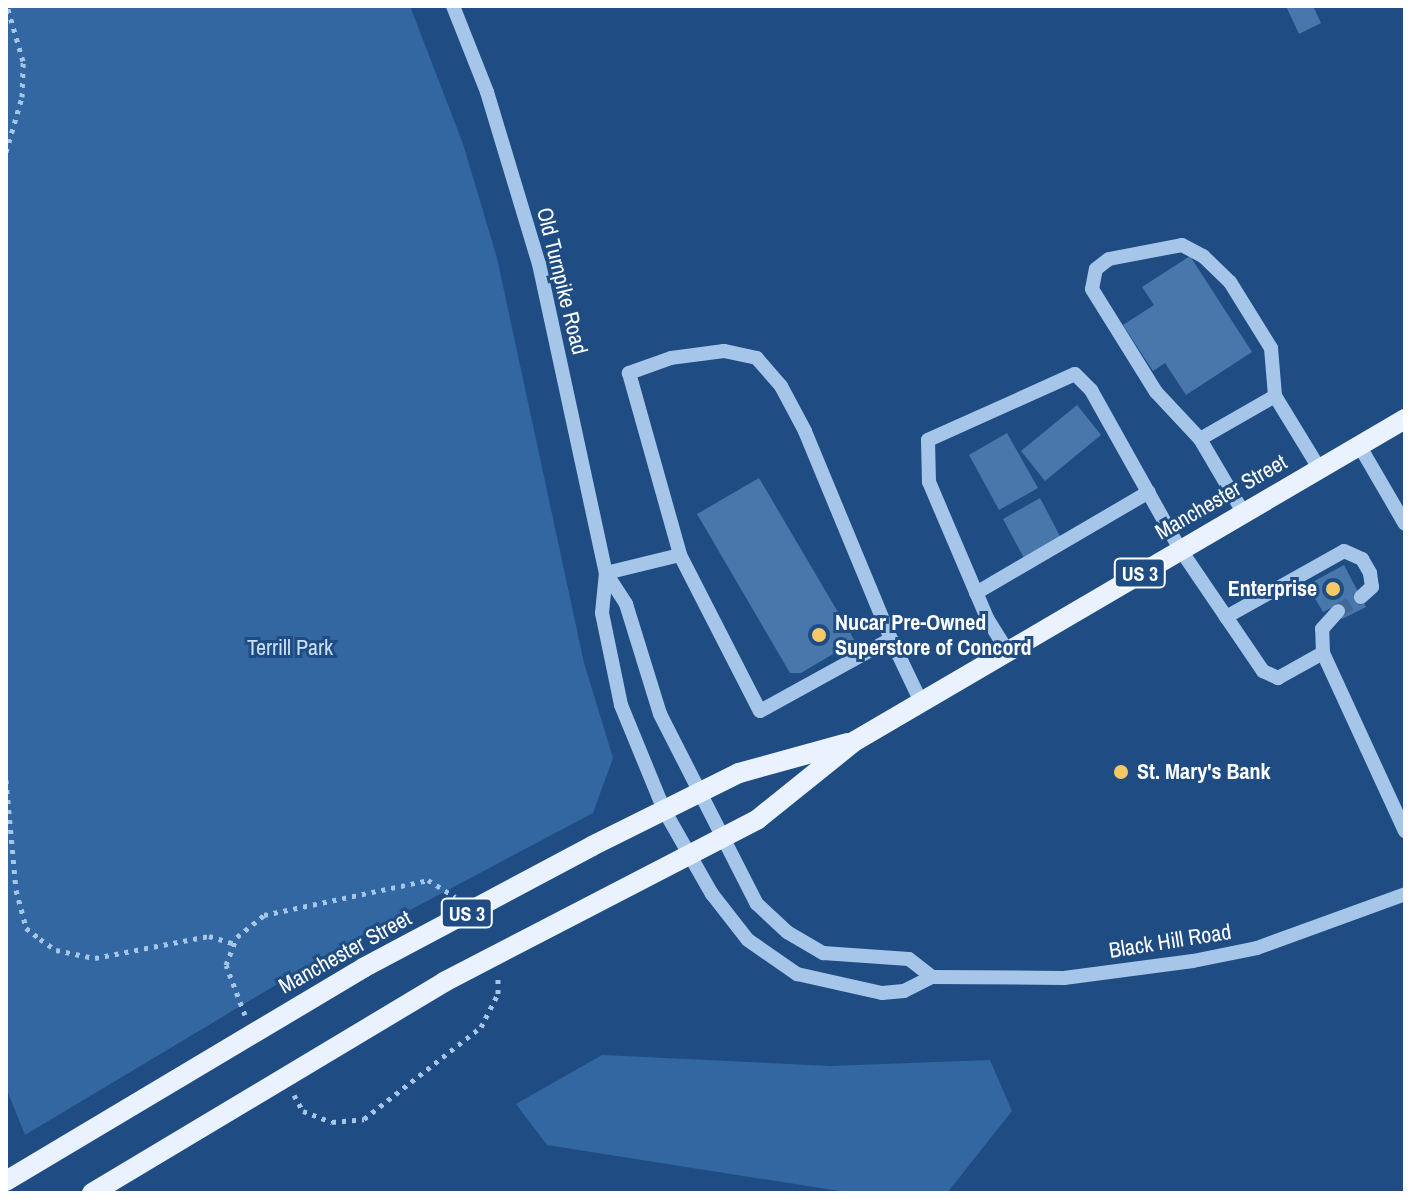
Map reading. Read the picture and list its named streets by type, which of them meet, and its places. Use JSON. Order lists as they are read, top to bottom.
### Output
{
  "streets": {
    "main road": ["Manchester Street", "US 3"],
    "street": ["Old Turnpike Road", "Black Hill Road"]
  },
  "crossings": [
    ["Old Turnpike Road", "Manchester Street"],
    ["Old Turnpike Road", "Black Hill Road"],
    ["Manchester Street", "Black Hill Road"]
  ],
  "parks": ["Terrill Park"],
  "places": ["Enterprise", "Nucar Pre-Owned Superstore of Concord", "St. Mary's Bank"]
}
